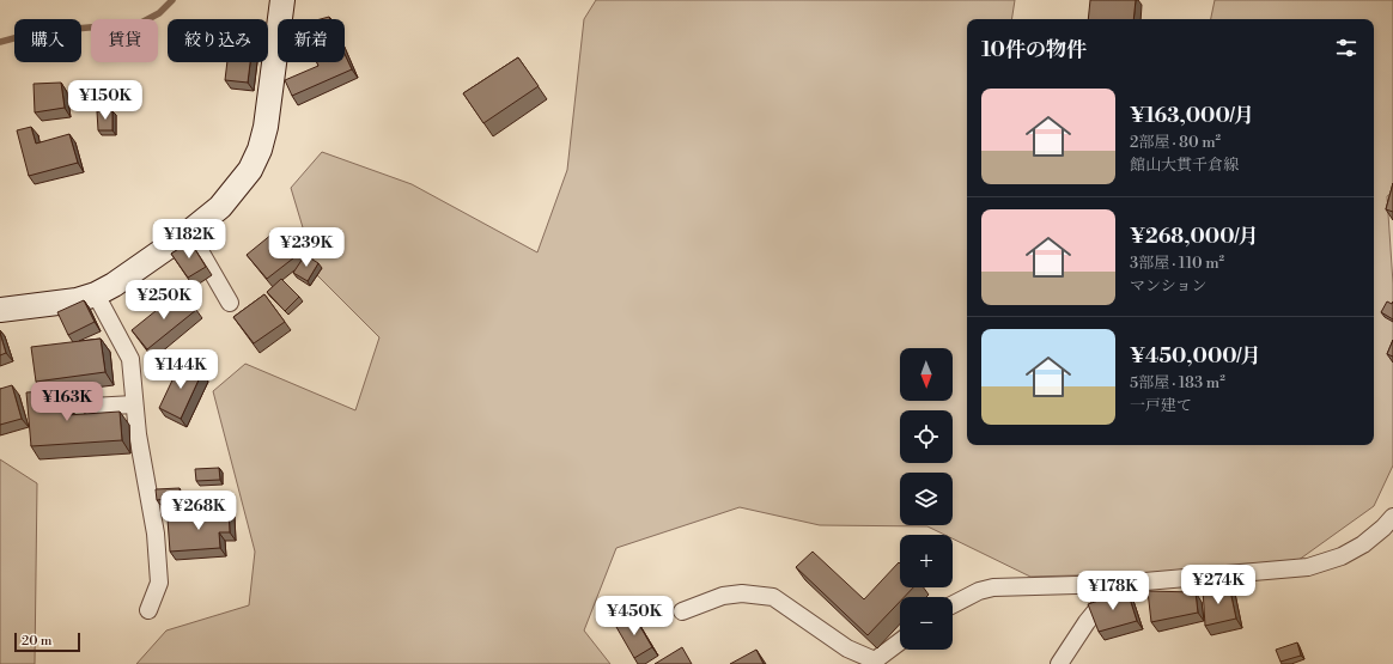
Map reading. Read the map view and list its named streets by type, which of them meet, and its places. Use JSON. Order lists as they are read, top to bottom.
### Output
{
  "scale_bar": "20 m",
  "north": "bottom",
  "page": {
    "chip": [
      "購入",
      "賃貸",
      "絞り込み",
      "新着"
    ],
    "heading": "10件の物件",
    "list": [
      {
        "name": "¥163,000/月",
        "note": "2部屋 · 80 m² · 館山大貫千倉線"
      },
      {
        "name": "¥268,000/月",
        "note": "3部屋 · 110 m² · マンション"
      },
      {
        "name": "¥450,000/月",
        "note": "5部屋 · 183 m² · 一戸建て"
      }
    ],
    "price": [
      "¥150K",
      "¥182K",
      "¥239K",
      "¥250K",
      "¥144K",
      "¥163K",
      "¥268K",
      "¥274K",
      "¥178K",
      "¥450K"
    ],
    "map_buttons": ["+", "−"],
    "scale": "20 m"
  }
}
